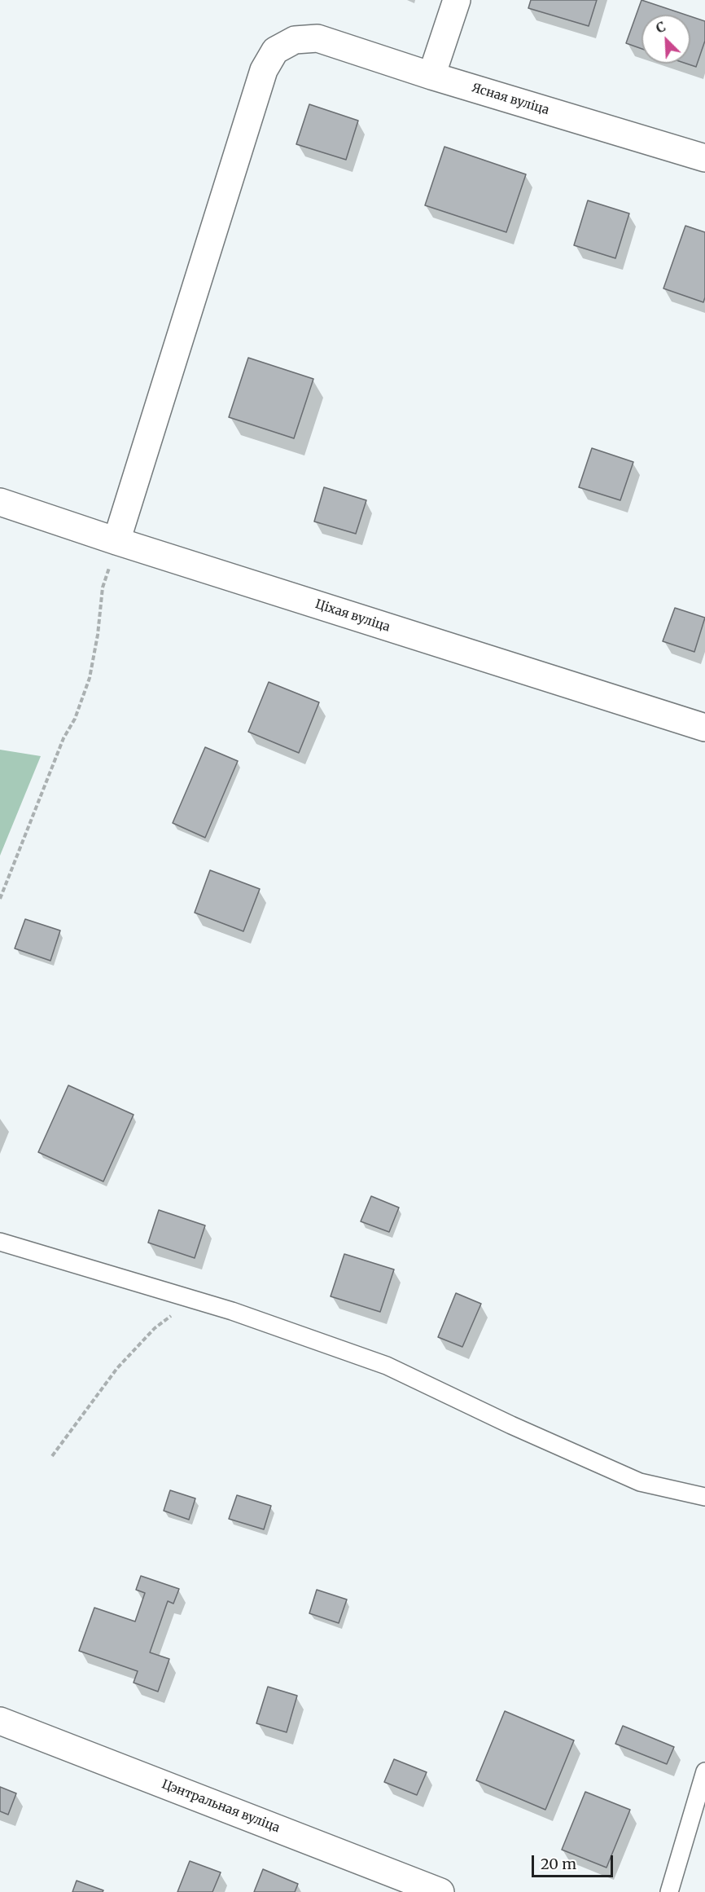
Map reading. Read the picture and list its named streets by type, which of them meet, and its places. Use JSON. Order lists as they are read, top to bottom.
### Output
{
  "streets": {
    "street": ["Ясная вуліца", "Ціхая вуліца", "Цэнтральная вуліца"]
  },
  "crossings": [
    ["Ясная вуліца", "Ціхая вуліца"]
  ],
  "scale_bar": "20 m",
  "north": "top left"
}
